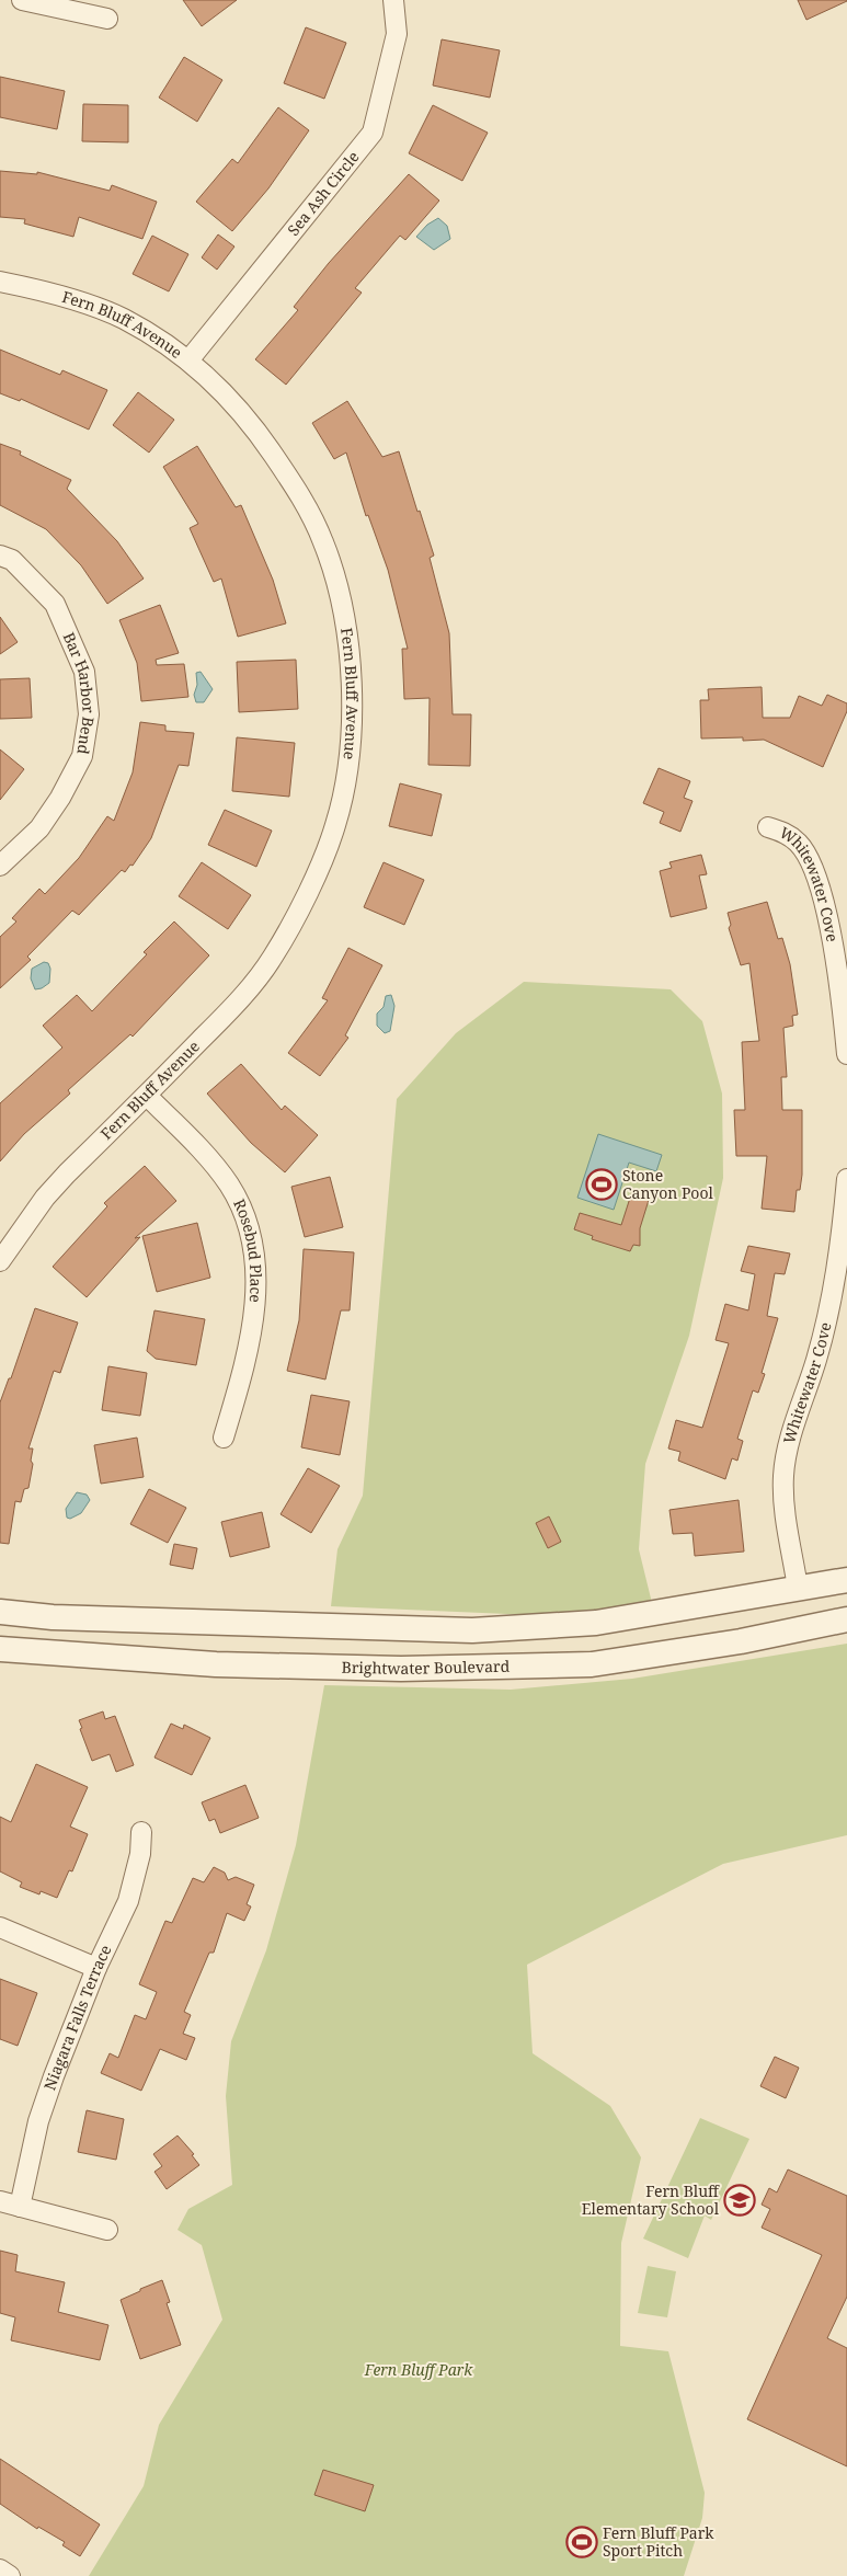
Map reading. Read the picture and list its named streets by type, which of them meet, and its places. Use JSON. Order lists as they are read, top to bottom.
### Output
{
  "streets": {
    "street": [
      "Sea Ash Circle",
      "Fern Bluff Avenue",
      "Bar Harbor Bend",
      "Whitewater Cove",
      "Rosebud Place",
      "Brightwater Boulevard",
      "Niagara Falls Terrace"
    ]
  },
  "crossings": [
    ["Sea Ash Circle", "Fern Bluff Avenue"],
    ["Fern Bluff Avenue", "Rosebud Place"]
  ],
  "parks": ["Fern Bluff Park"],
  "places": {
    "sports": ["Stone Canyon Pool", "Fern Bluff Park Sport Pitch"],
    "school or university": ["Fern Bluff Elementary School"]
  }
}
